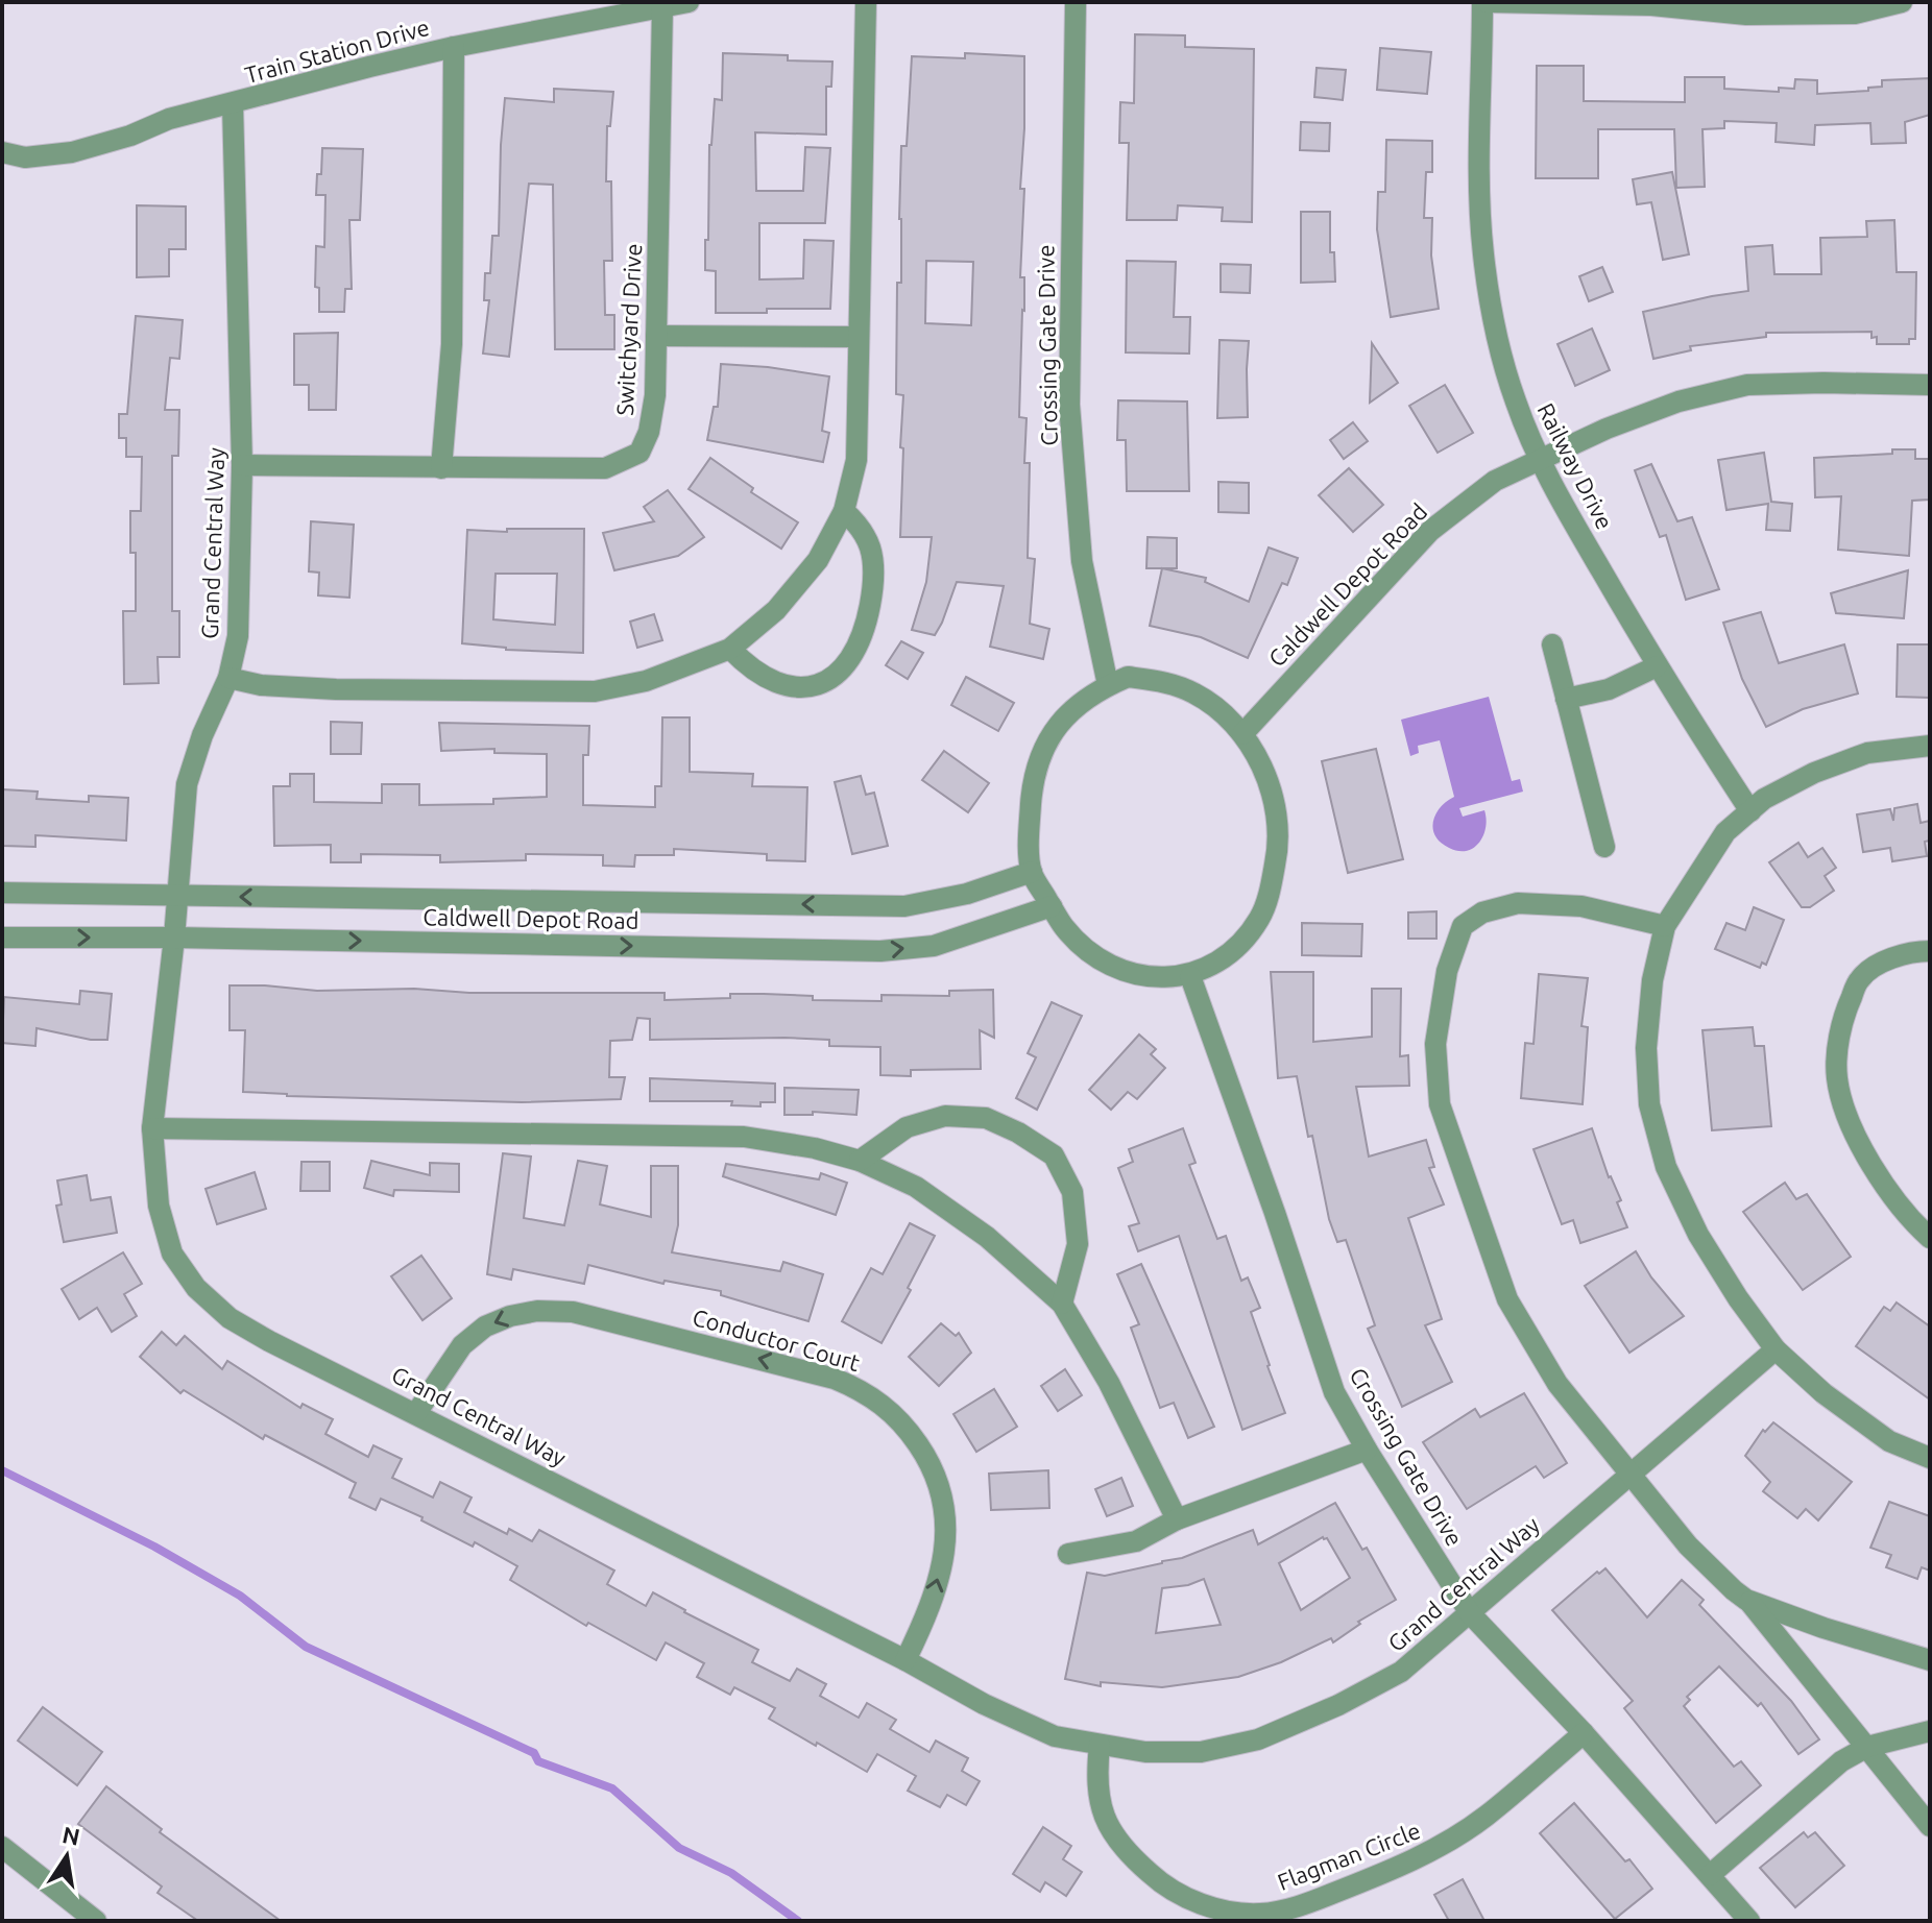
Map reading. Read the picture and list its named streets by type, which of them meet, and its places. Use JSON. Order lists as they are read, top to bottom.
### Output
{
  "streets": {
    "street": [
      "Train Station Drive",
      "Switchyard Drive",
      "Crossing Gate Drive",
      "Railway Drive",
      "Grand Central Way",
      "Caldwell Depot Road",
      "Conductor Court",
      "Flagman Circle"
    ]
  },
  "crossings": [
    ["Train Station Drive", "Switchyard Drive"],
    ["Train Station Drive", "Grand Central Way"],
    ["Switchyard Drive", "Grand Central Way"],
    ["Crossing Gate Drive", "Grand Central Way"],
    ["Crossing Gate Drive", "Caldwell Depot Road"],
    ["Crossing Gate Drive", "Flagman Circle"],
    ["Railway Drive", "Caldwell Depot Road"],
    ["Grand Central Way", "Caldwell Depot Road"],
    ["Grand Central Way", "Conductor Court"],
    ["Grand Central Way", "Flagman Circle"]
  ],
  "north": "top"
}
